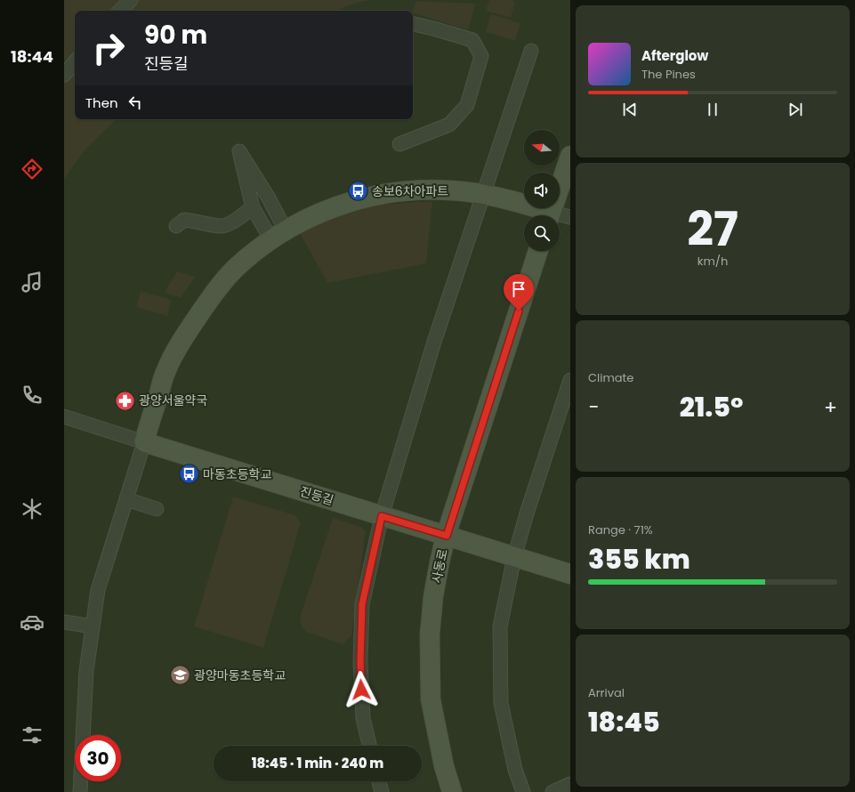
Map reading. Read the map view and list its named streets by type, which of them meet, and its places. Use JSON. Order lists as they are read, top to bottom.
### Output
{
  "streets": {
    "street": ["진등길", "사동로"]
  },
  "crossings": [
    ["진등길", "사동로"]
  ],
  "places": {
    "bus stop": ["송보6차아파트", "마동초등학교"],
    "pharmacy": ["광양서울약국"],
    "school or university": ["광양마동초등학교"]
  },
  "north": "left",
  "page": {
    "tabs": "18:44",
    "turn": ["90 m", "진등길"],
    "song": ["Afterglow", "The Pines"],
    "then": "Then",
    "tile": [
      ["27", "km/h"],
      "Climate",
      ["Range · 71%", "355 km"],
      ["Arrival", "18:45"]
    ],
    "heat": ["−", "21.5°", "+"],
    "limit": "30",
    "trip": "18:45 · 1 min · 240 m"
  }
}
